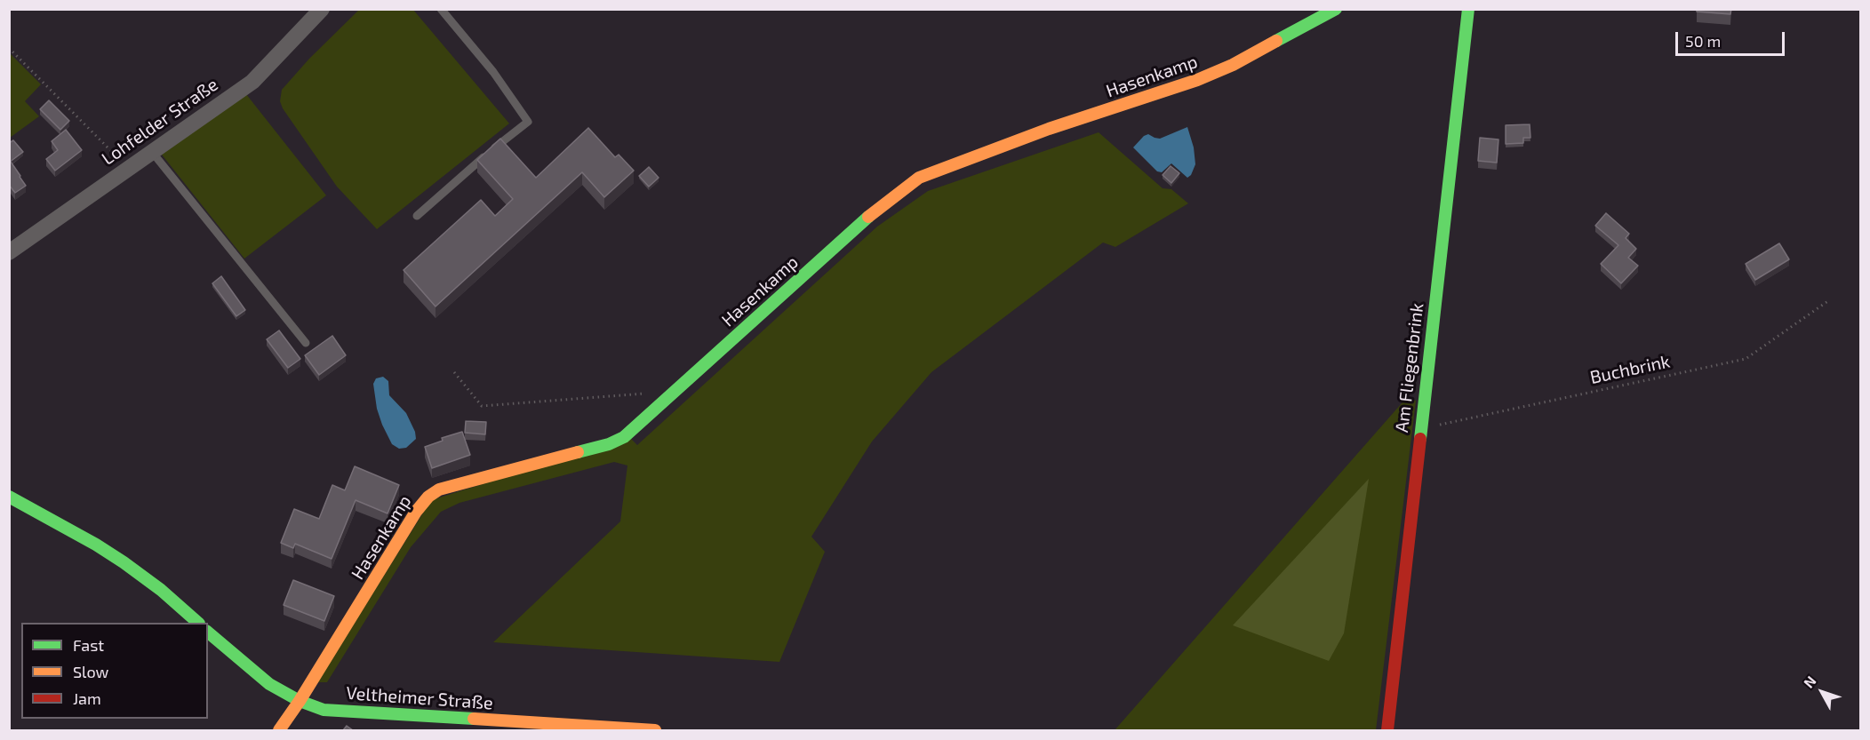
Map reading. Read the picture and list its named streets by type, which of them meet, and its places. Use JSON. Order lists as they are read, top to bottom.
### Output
{
  "streets": {
    "street": [
      "Hasenkamp",
      "Lohfelder Straße",
      "Am Fliegenbrink",
      "Veltheimer Straße"
    ],
    "path": ["Buchbrink"]
  },
  "crossings": [
    ["Hasenkamp", "Veltheimer Straße"],
    ["Am Fliegenbrink", "Buchbrink"]
  ],
  "legend": ["Fast", "Slow", "Jam"],
  "scale_bar": "50 m",
  "north": "top left"
}
